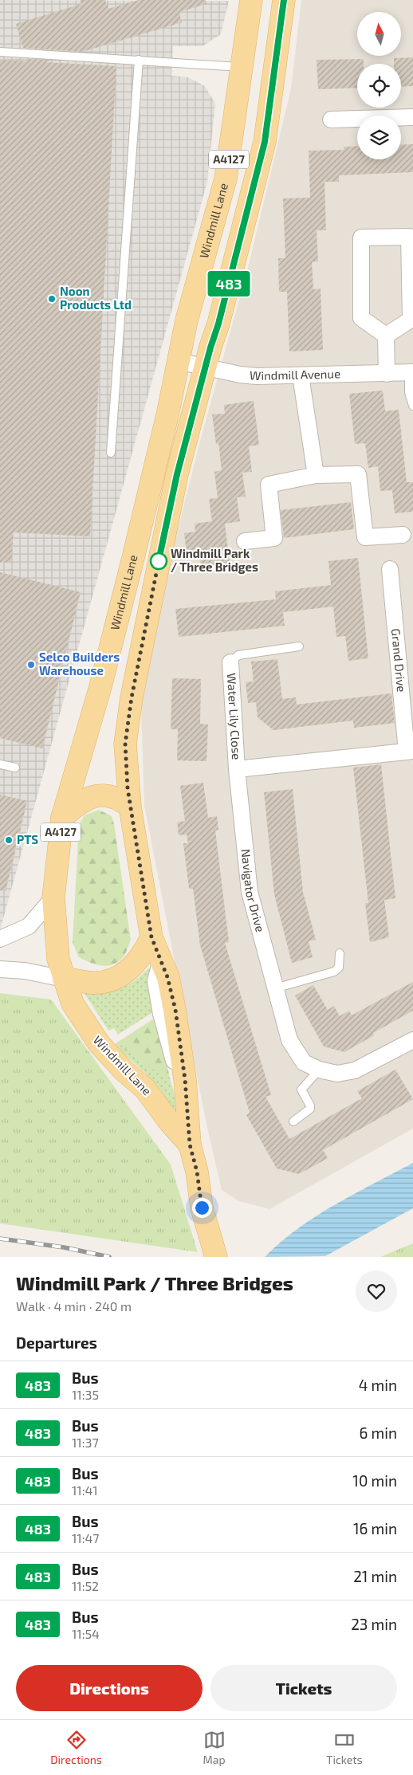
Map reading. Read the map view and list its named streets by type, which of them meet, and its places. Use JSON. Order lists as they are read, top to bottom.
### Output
{
  "streets": {
    "main road": ["A4127", "Windmill Lane"],
    "street": [
      "Windmill Avenue",
      "Grand Drive",
      "Water Lily Close",
      "Navigator Drive"
    ]
  },
  "crossings": [
    ["Windmill Lane", "Windmill Avenue"],
    ["Water Lily Close", "Navigator Drive"]
  ],
  "places": [
    "Noon Products Ltd",
    "Windmill Park / Three Bridges",
    "Selco Builders Warehouse",
    "PTS"
  ],
  "lines": ["bus line 483"],
  "north": "top",
  "page": {
    "on_map": "483",
    "heading": [
      ["Windmill Park / Three Bridges", "Walk · 4 min · 240 m"],
      "Departures"
    ],
    "list": [
      {
        "mark": "483",
        "name": "Bus",
        "note": "11:35",
        "value": "4 min"
      },
      {
        "mark": "483",
        "name": "Bus",
        "note": "11:37",
        "value": "6 min"
      },
      {
        "mark": "483",
        "name": "Bus",
        "note": "11:41",
        "value": "10 min"
      },
      {
        "mark": "483",
        "name": "Bus",
        "note": "11:47",
        "value": "16 min"
      },
      {
        "mark": "483",
        "name": "Bus",
        "note": "11:52",
        "value": "21 min"
      },
      {
        "mark": "483",
        "name": "Bus",
        "note": "11:54",
        "value": "23 min"
      }
    ],
    "buttons": ["Directions", "Tickets"],
    "tabs": ["Directions", "Map", "Tickets"]
  }
}
